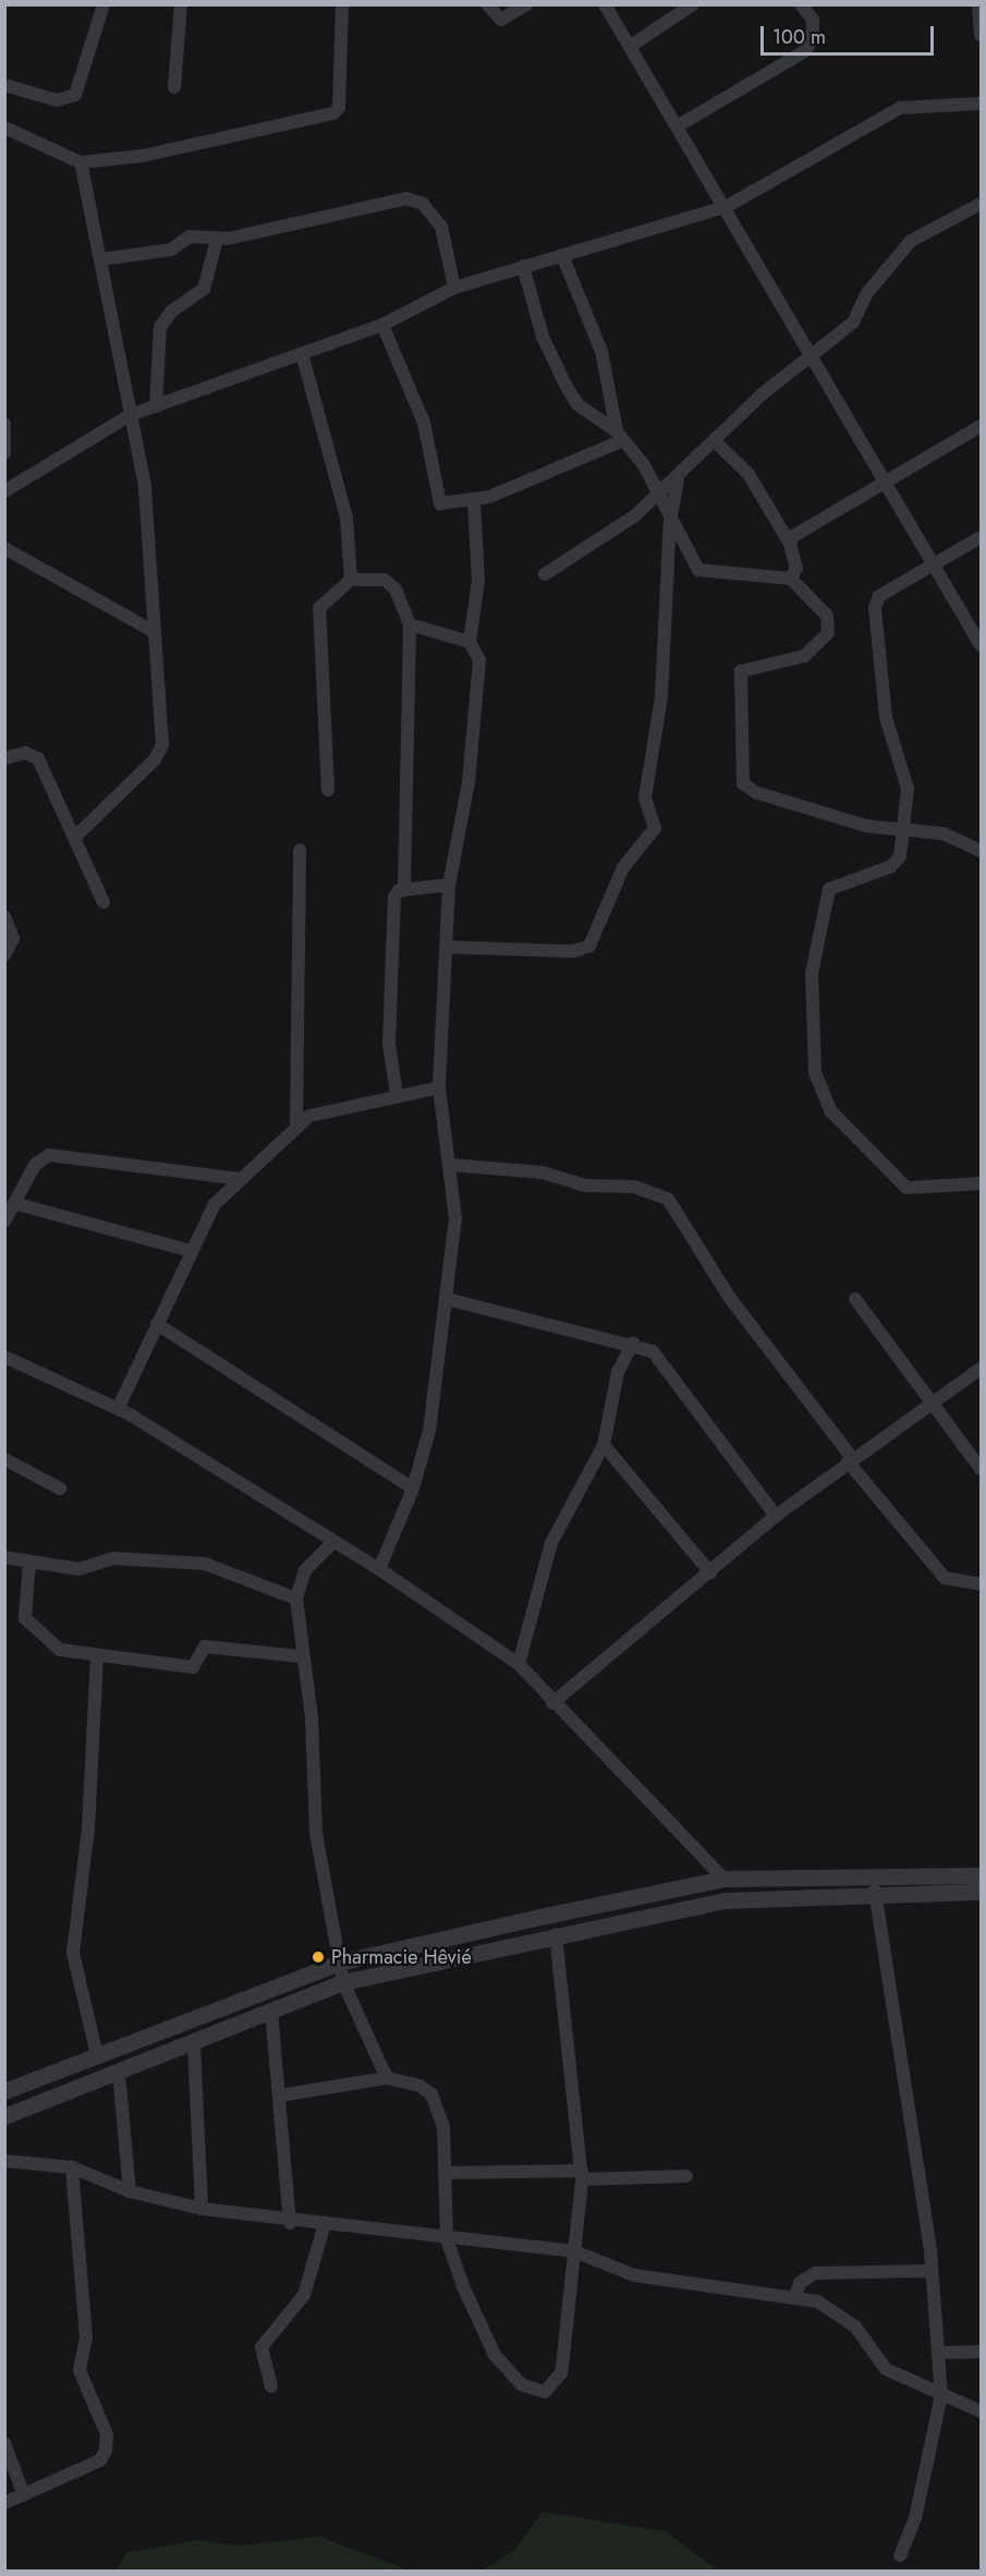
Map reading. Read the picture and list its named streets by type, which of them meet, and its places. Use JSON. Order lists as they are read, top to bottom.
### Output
{
  "places": ["Pharmacie Hêvié"],
  "scale_bar": "100 m"
}
